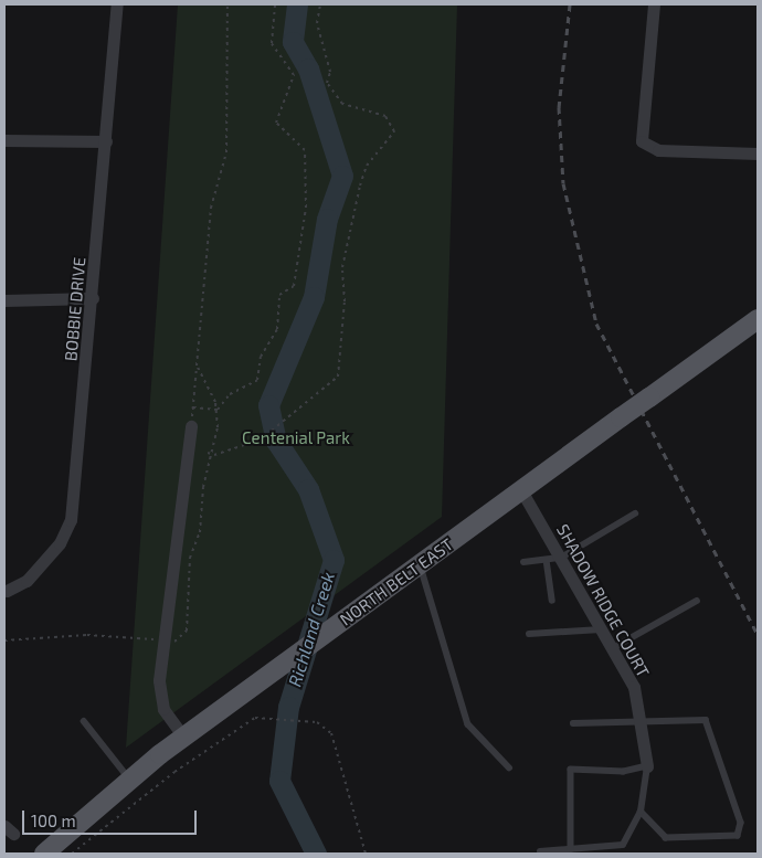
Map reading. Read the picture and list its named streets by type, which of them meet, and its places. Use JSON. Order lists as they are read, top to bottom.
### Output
{
  "streets": {
    "main road": ["NORTH BELT EAST"],
    "street": ["BOBBIE DRIVE", "SHADOW RIDGE COURT"]
  },
  "crossings": [
    ["NORTH BELT EAST", "SHADOW RIDGE COURT"]
  ],
  "water": ["Richland Creek"],
  "parks": ["Centenial Park"],
  "scale_bar": "100 m"
}
